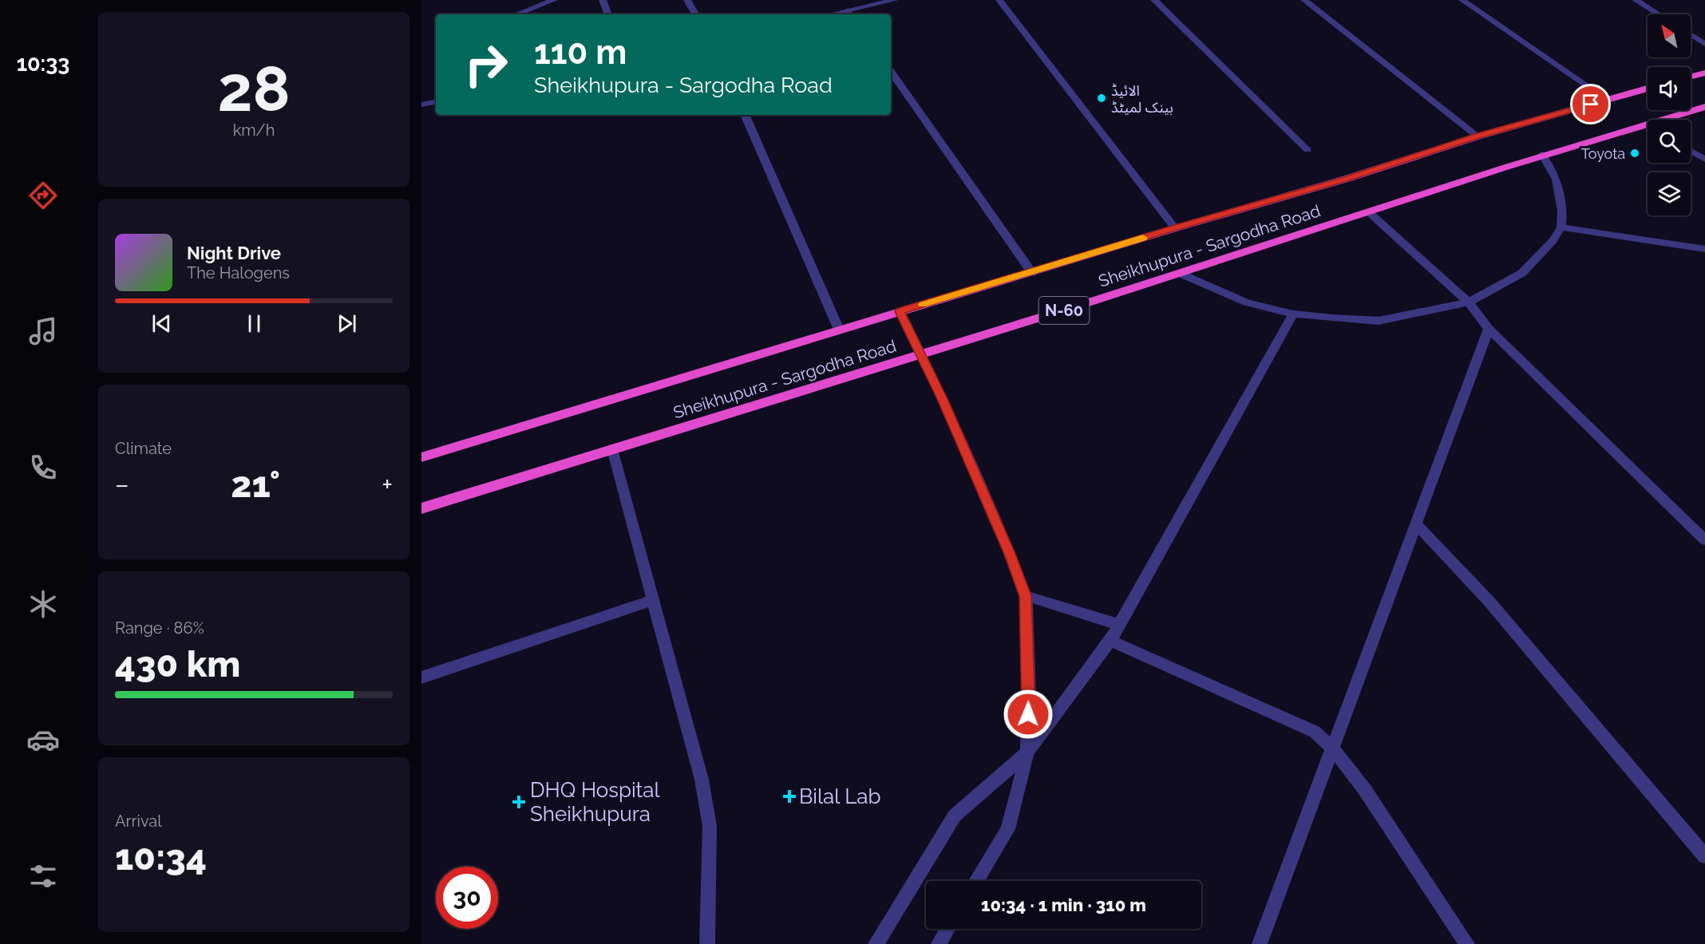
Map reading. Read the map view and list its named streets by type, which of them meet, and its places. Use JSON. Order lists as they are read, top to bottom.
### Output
{
  "streets": {
    "highway": ["Sheikhupura - Sargodha Road", "N-60"]
  },
  "places": {
    "other": ["الائیڈ بینک لمیٹڈ", "Toyota"],
    "health": ["Bilal Lab", "DHQ Hospital Sheikhupura"]
  },
  "north": "top left",
  "page": {
    "tabs": "10:33",
    "tile": [
      ["28", "km/h"],
      "Climate",
      ["Range · 86%", "430 km"],
      ["Arrival", "10:34"]
    ],
    "turn": ["110 m", "Sheikhupura - Sargodha Road"],
    "song": ["Night Drive", "The Halogens"],
    "heat": ["−", "21°", "+"],
    "limit": "30",
    "trip": "10:34 · 1 min · 310 m"
  }
}
